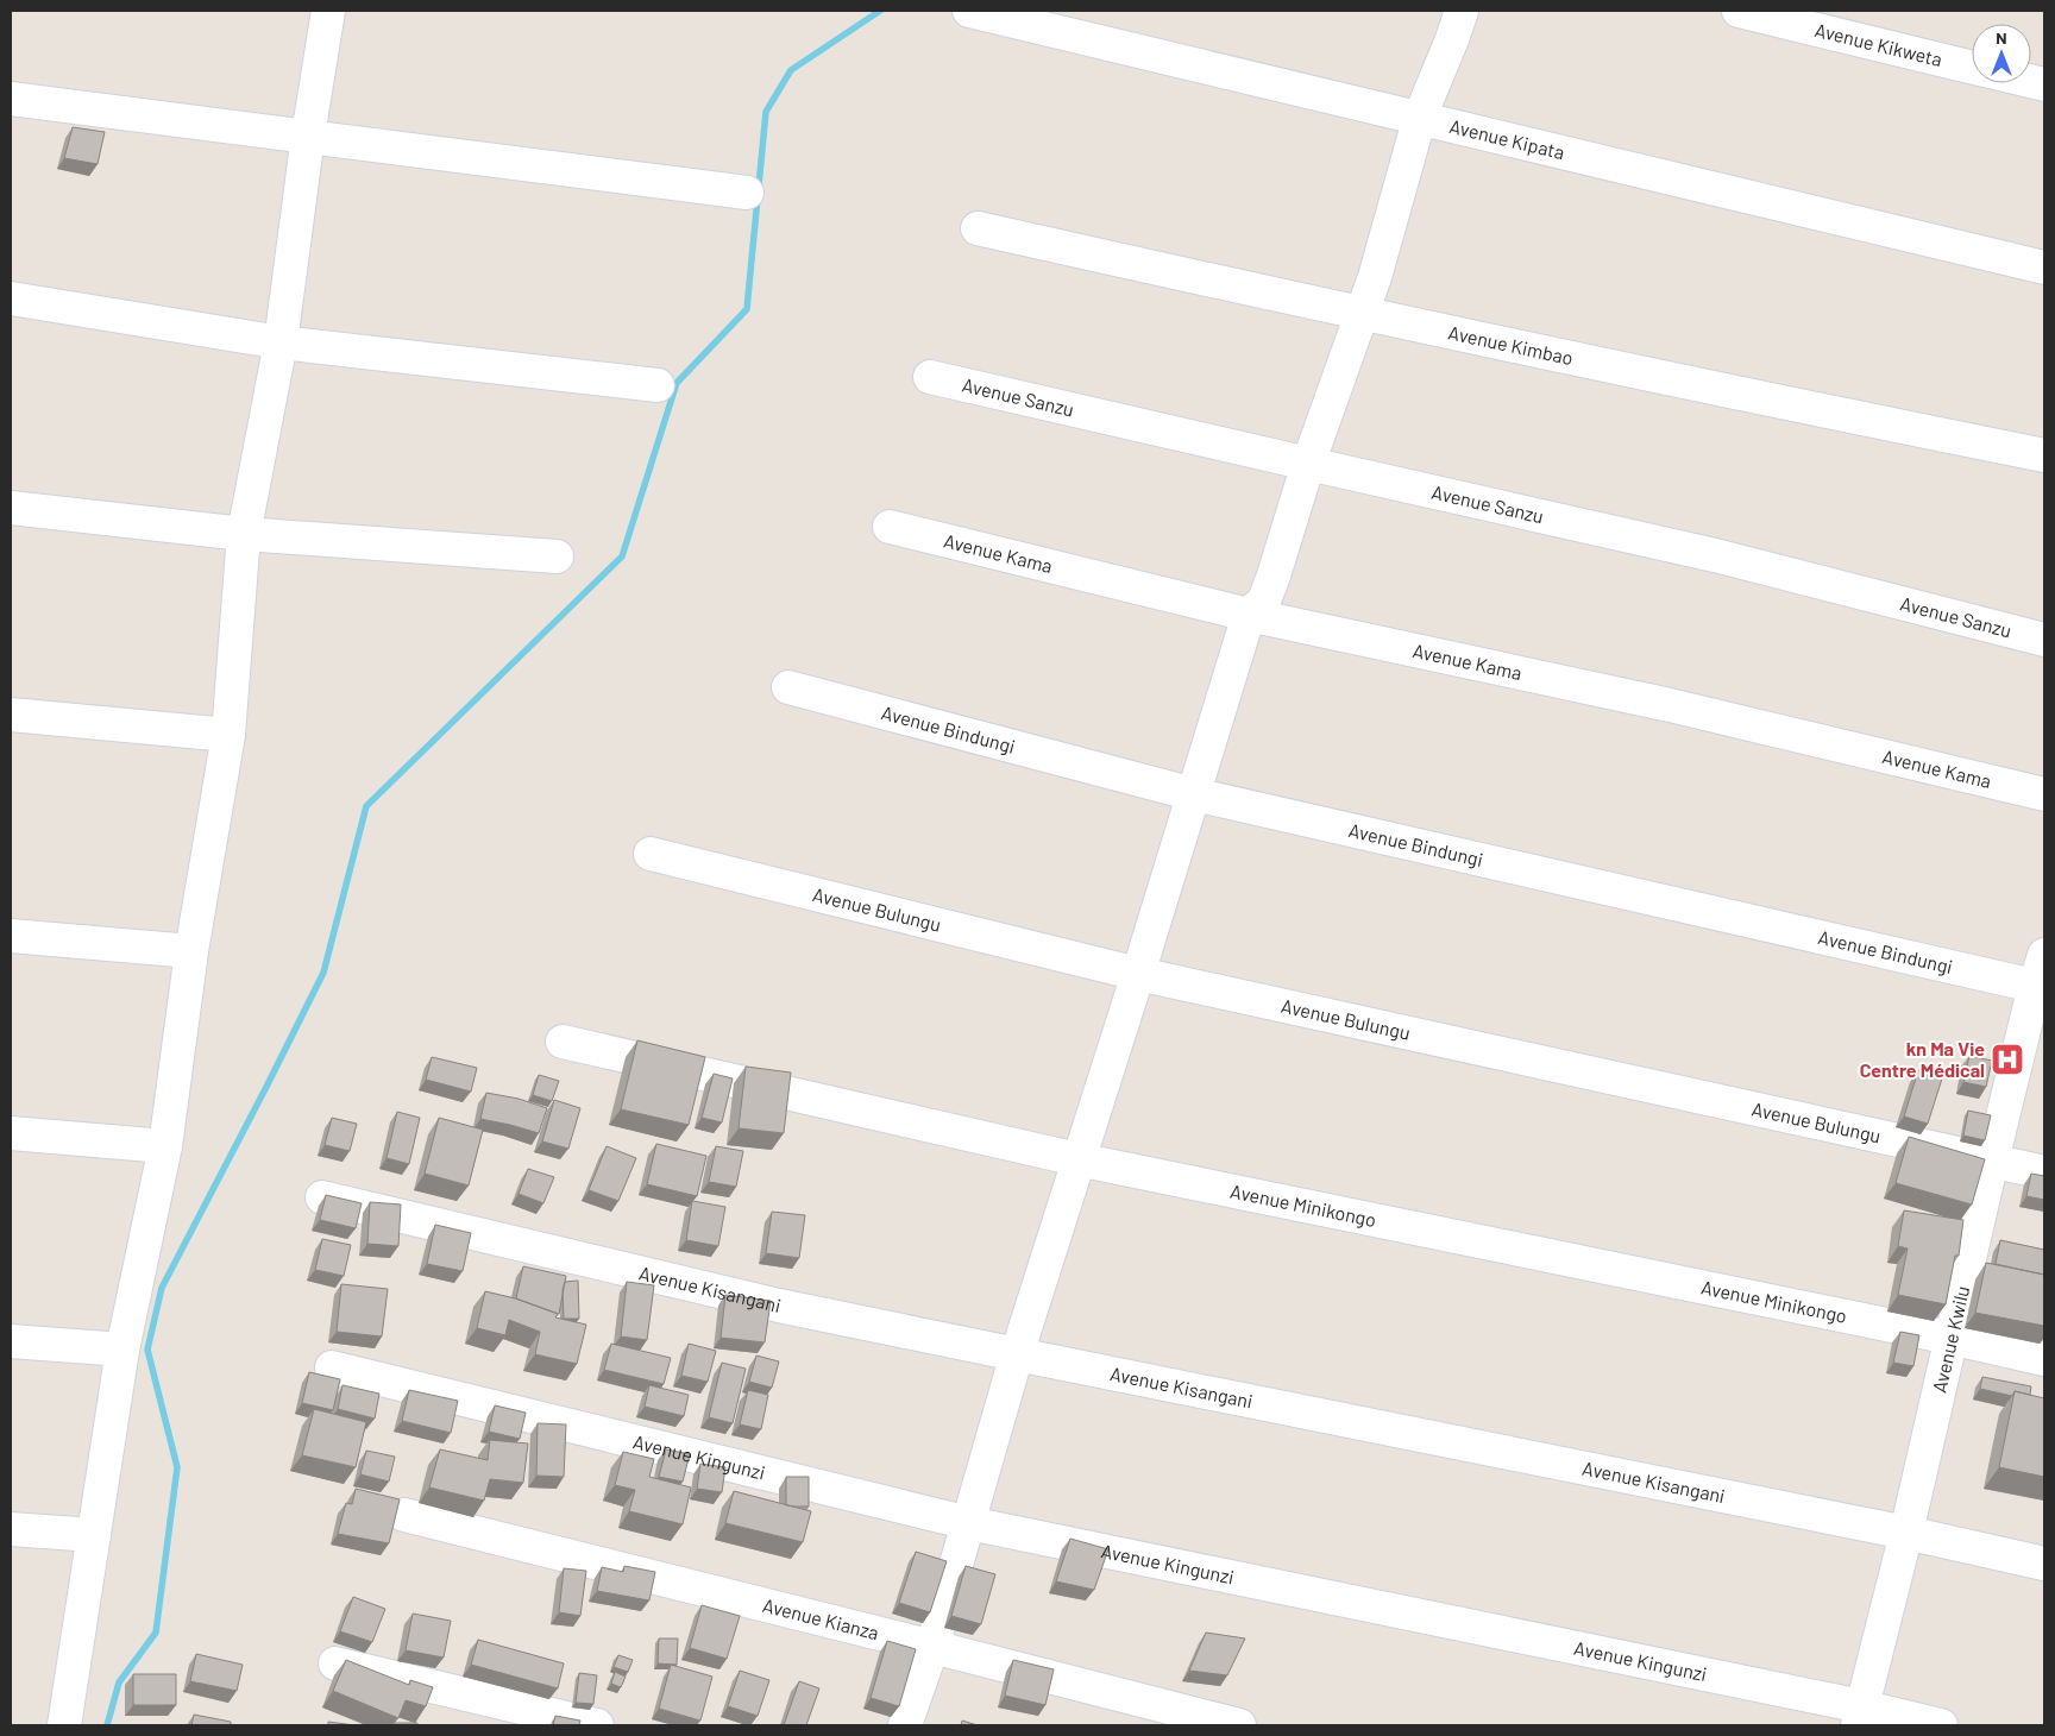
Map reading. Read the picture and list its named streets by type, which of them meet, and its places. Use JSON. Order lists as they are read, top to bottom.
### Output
{
  "streets": {
    "street": [
      "Avenue Kikweta",
      "Avenue Kipata",
      "Avenue Kimbao",
      "Avenue Sanzu",
      "Avenue Kama",
      "Avenue Bindungi",
      "Avenue Bulungu",
      "Avenue Minikongo",
      "Avenue Kisangani",
      "Avenue Kwilu",
      "Avenue Kingunzi",
      "Avenue Kianza"
    ]
  },
  "crossings": [
    ["Avenue Bindungi", "Avenue Kwilu"],
    ["Avenue Bulungu", "Avenue Kwilu"],
    ["Avenue Minikongo", "Avenue Kwilu"],
    ["Avenue Kisangani", "Avenue Kwilu"],
    ["Avenue Kwilu", "Avenue Kingunzi"]
  ],
  "places": {
    "hospital": ["kn Ma Vie Centre Médical"]
  },
  "north": "top"
}
